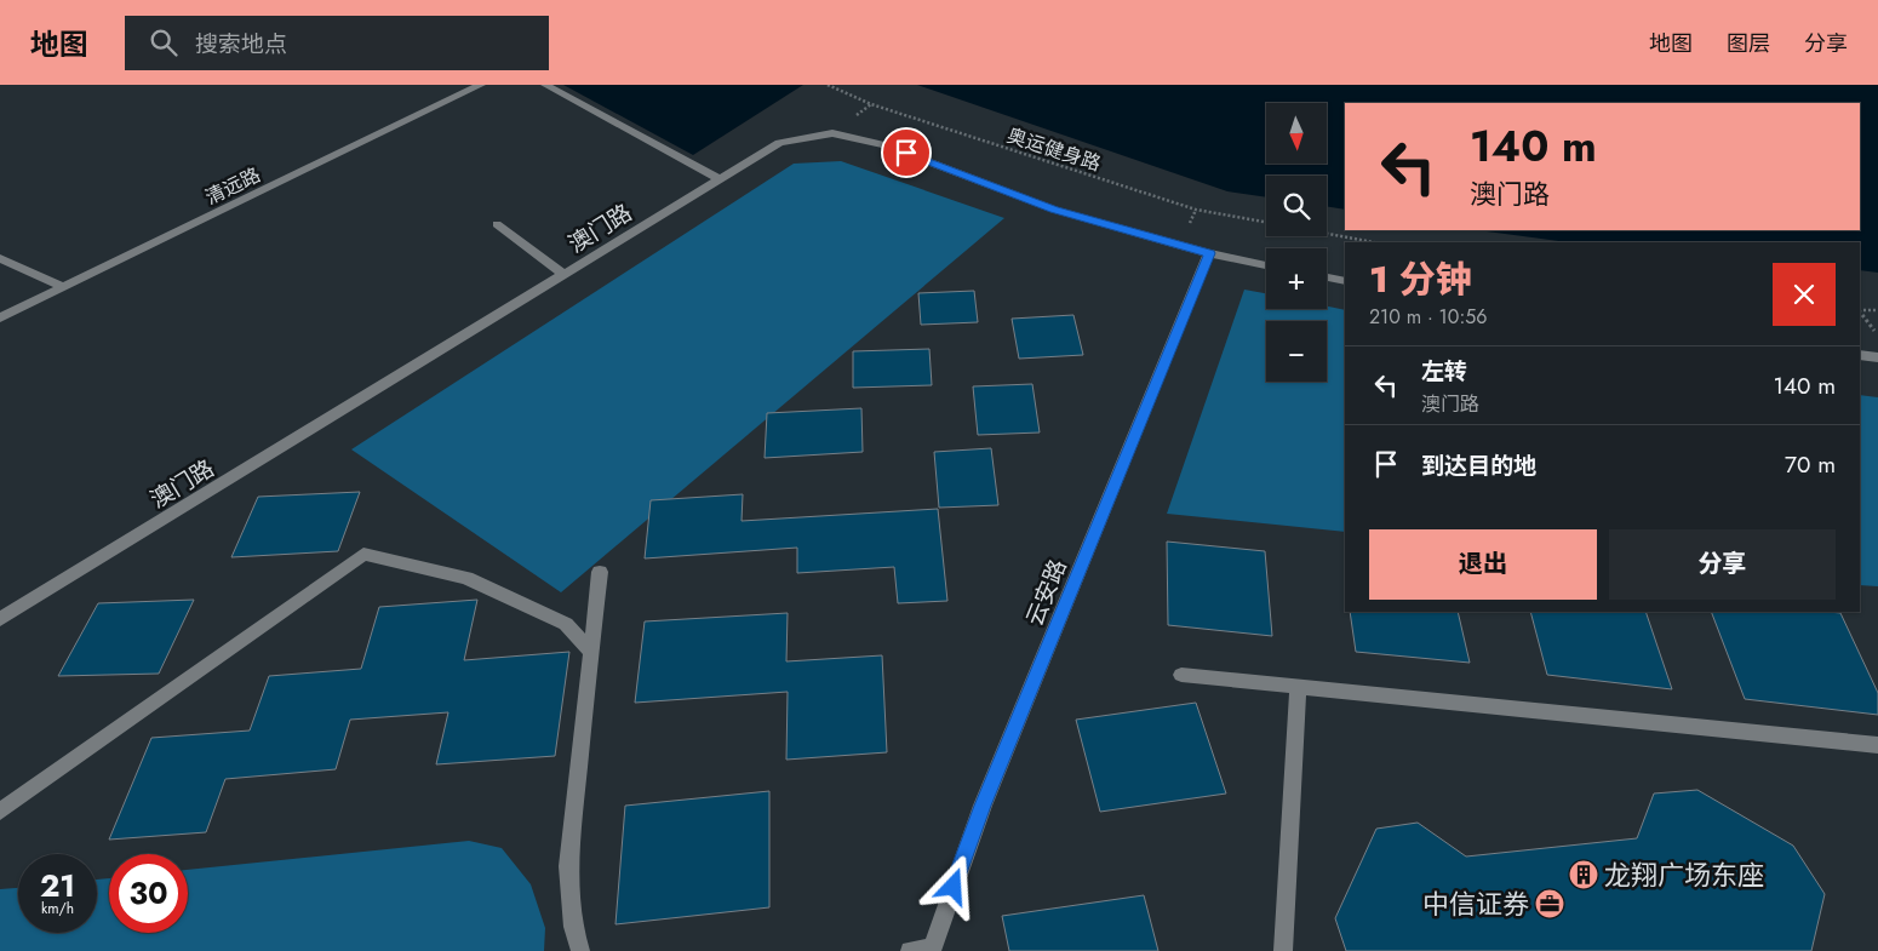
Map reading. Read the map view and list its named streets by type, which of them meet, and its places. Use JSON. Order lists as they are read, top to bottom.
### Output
{
  "streets": {
    "street": ["清远路", "澳门路", "云安路"],
    "path": ["奥运健身路"]
  },
  "crossings": [
    ["澳门路", "云安路"]
  ],
  "places": {
    "building": ["龙翔广场东座"],
    "office": ["中信证券"]
  },
  "north": "bottom",
  "page": {
    "header": "地图",
    "search": "搜索地点",
    "nav": ["地图", "图层", "分享"],
    "map_buttons": ["+", "−"],
    "turn": ["140 m", "澳门路"],
    "heading": ["1 分钟", "210 m · 10:56"],
    "list": [
      {
        "name": "左转",
        "note": "澳门路",
        "value": "140 m"
      },
      {
        "name": "到达目的地",
        "value": "70 m"
      }
    ],
    "buttons": ["退出", "分享"],
    "speed": "21 km/h",
    "limit": "30"
  }
}
